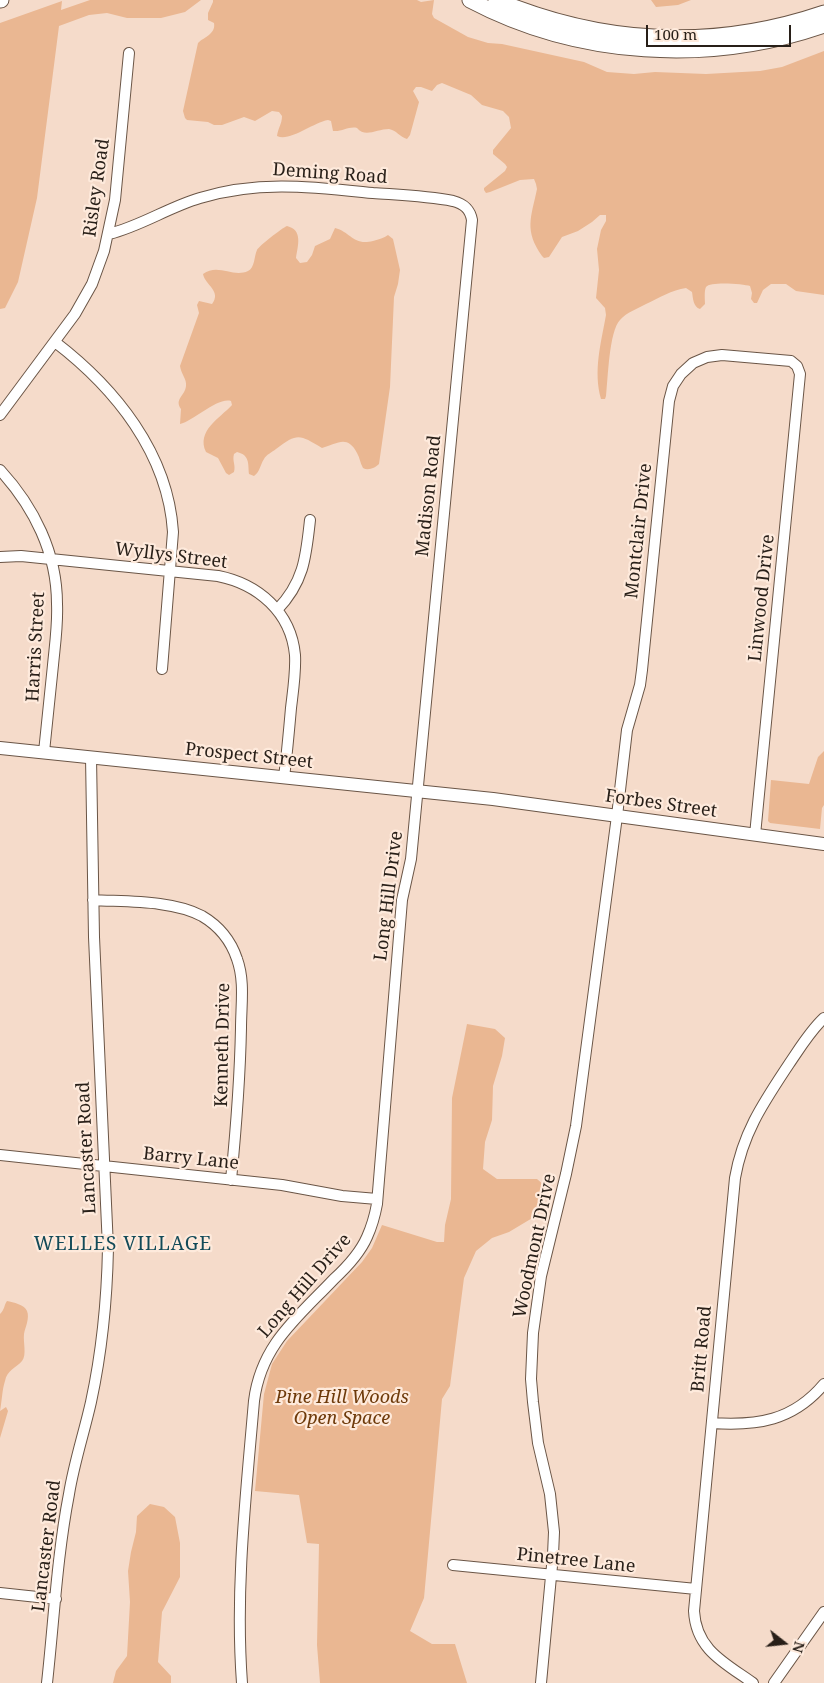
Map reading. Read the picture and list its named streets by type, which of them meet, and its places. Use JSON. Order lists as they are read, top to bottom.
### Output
{
  "streets": {
    "main road": ["Prospect Street", "Forbes Street"],
    "street": [
      "Deming Road",
      "Risley Road",
      "Madison Road",
      "Montclair Drive",
      "Wyllys Street",
      "Linwood Drive",
      "Harris Street",
      "Long Hill Drive",
      "Kenneth Drive",
      "Lancaster Road",
      "Barry Lane",
      "Woodmont Drive",
      "Britt Road",
      "Pinetree Lane"
    ]
  },
  "crossings": [
    ["Deming Road", "Risley Road"],
    ["Deming Road", "Madison Road"],
    ["Madison Road", "Prospect Street"],
    ["Madison Road", "Long Hill Drive"],
    ["Montclair Drive", "Linwood Drive"],
    ["Montclair Drive", "Forbes Street"],
    ["Montclair Drive", "Woodmont Drive"],
    ["Wyllys Street", "Harris Street"],
    ["Wyllys Street", "Prospect Street"],
    ["Linwood Drive", "Forbes Street"],
    ["Harris Street", "Prospect Street"],
    ["Prospect Street", "Forbes Street"],
    ["Prospect Street", "Long Hill Drive"],
    ["Prospect Street", "Lancaster Road"],
    ["Forbes Street", "Woodmont Drive"],
    ["Long Hill Drive", "Barry Lane"],
    ["Kenneth Drive", "Lancaster Road"],
    ["Kenneth Drive", "Barry Lane"],
    ["Lancaster Road", "Barry Lane"],
    ["Woodmont Drive", "Pinetree Lane"],
    ["Britt Road", "Pinetree Lane"]
  ],
  "districts": ["WELLES VILLAGE"],
  "parks": ["Pine Hill Woods Open Space"],
  "scale_bar": "100 m",
  "north": "right"
}
